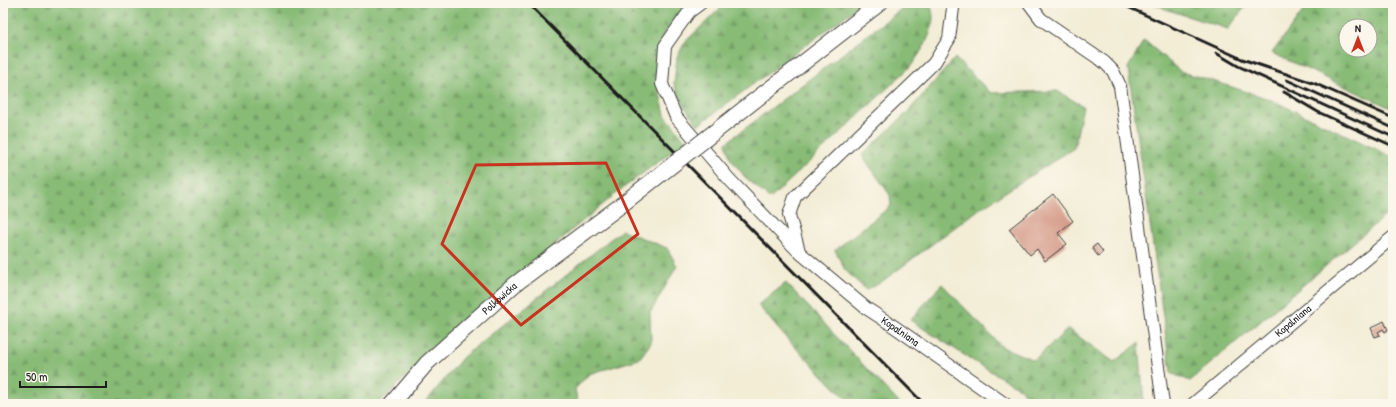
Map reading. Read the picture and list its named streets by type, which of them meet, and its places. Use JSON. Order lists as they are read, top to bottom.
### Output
{
  "streets": {
    "main road": ["Polkowicka"],
    "street": ["Kopalniana"]
  },
  "scale_bar": "50 m",
  "north": "top"
}
